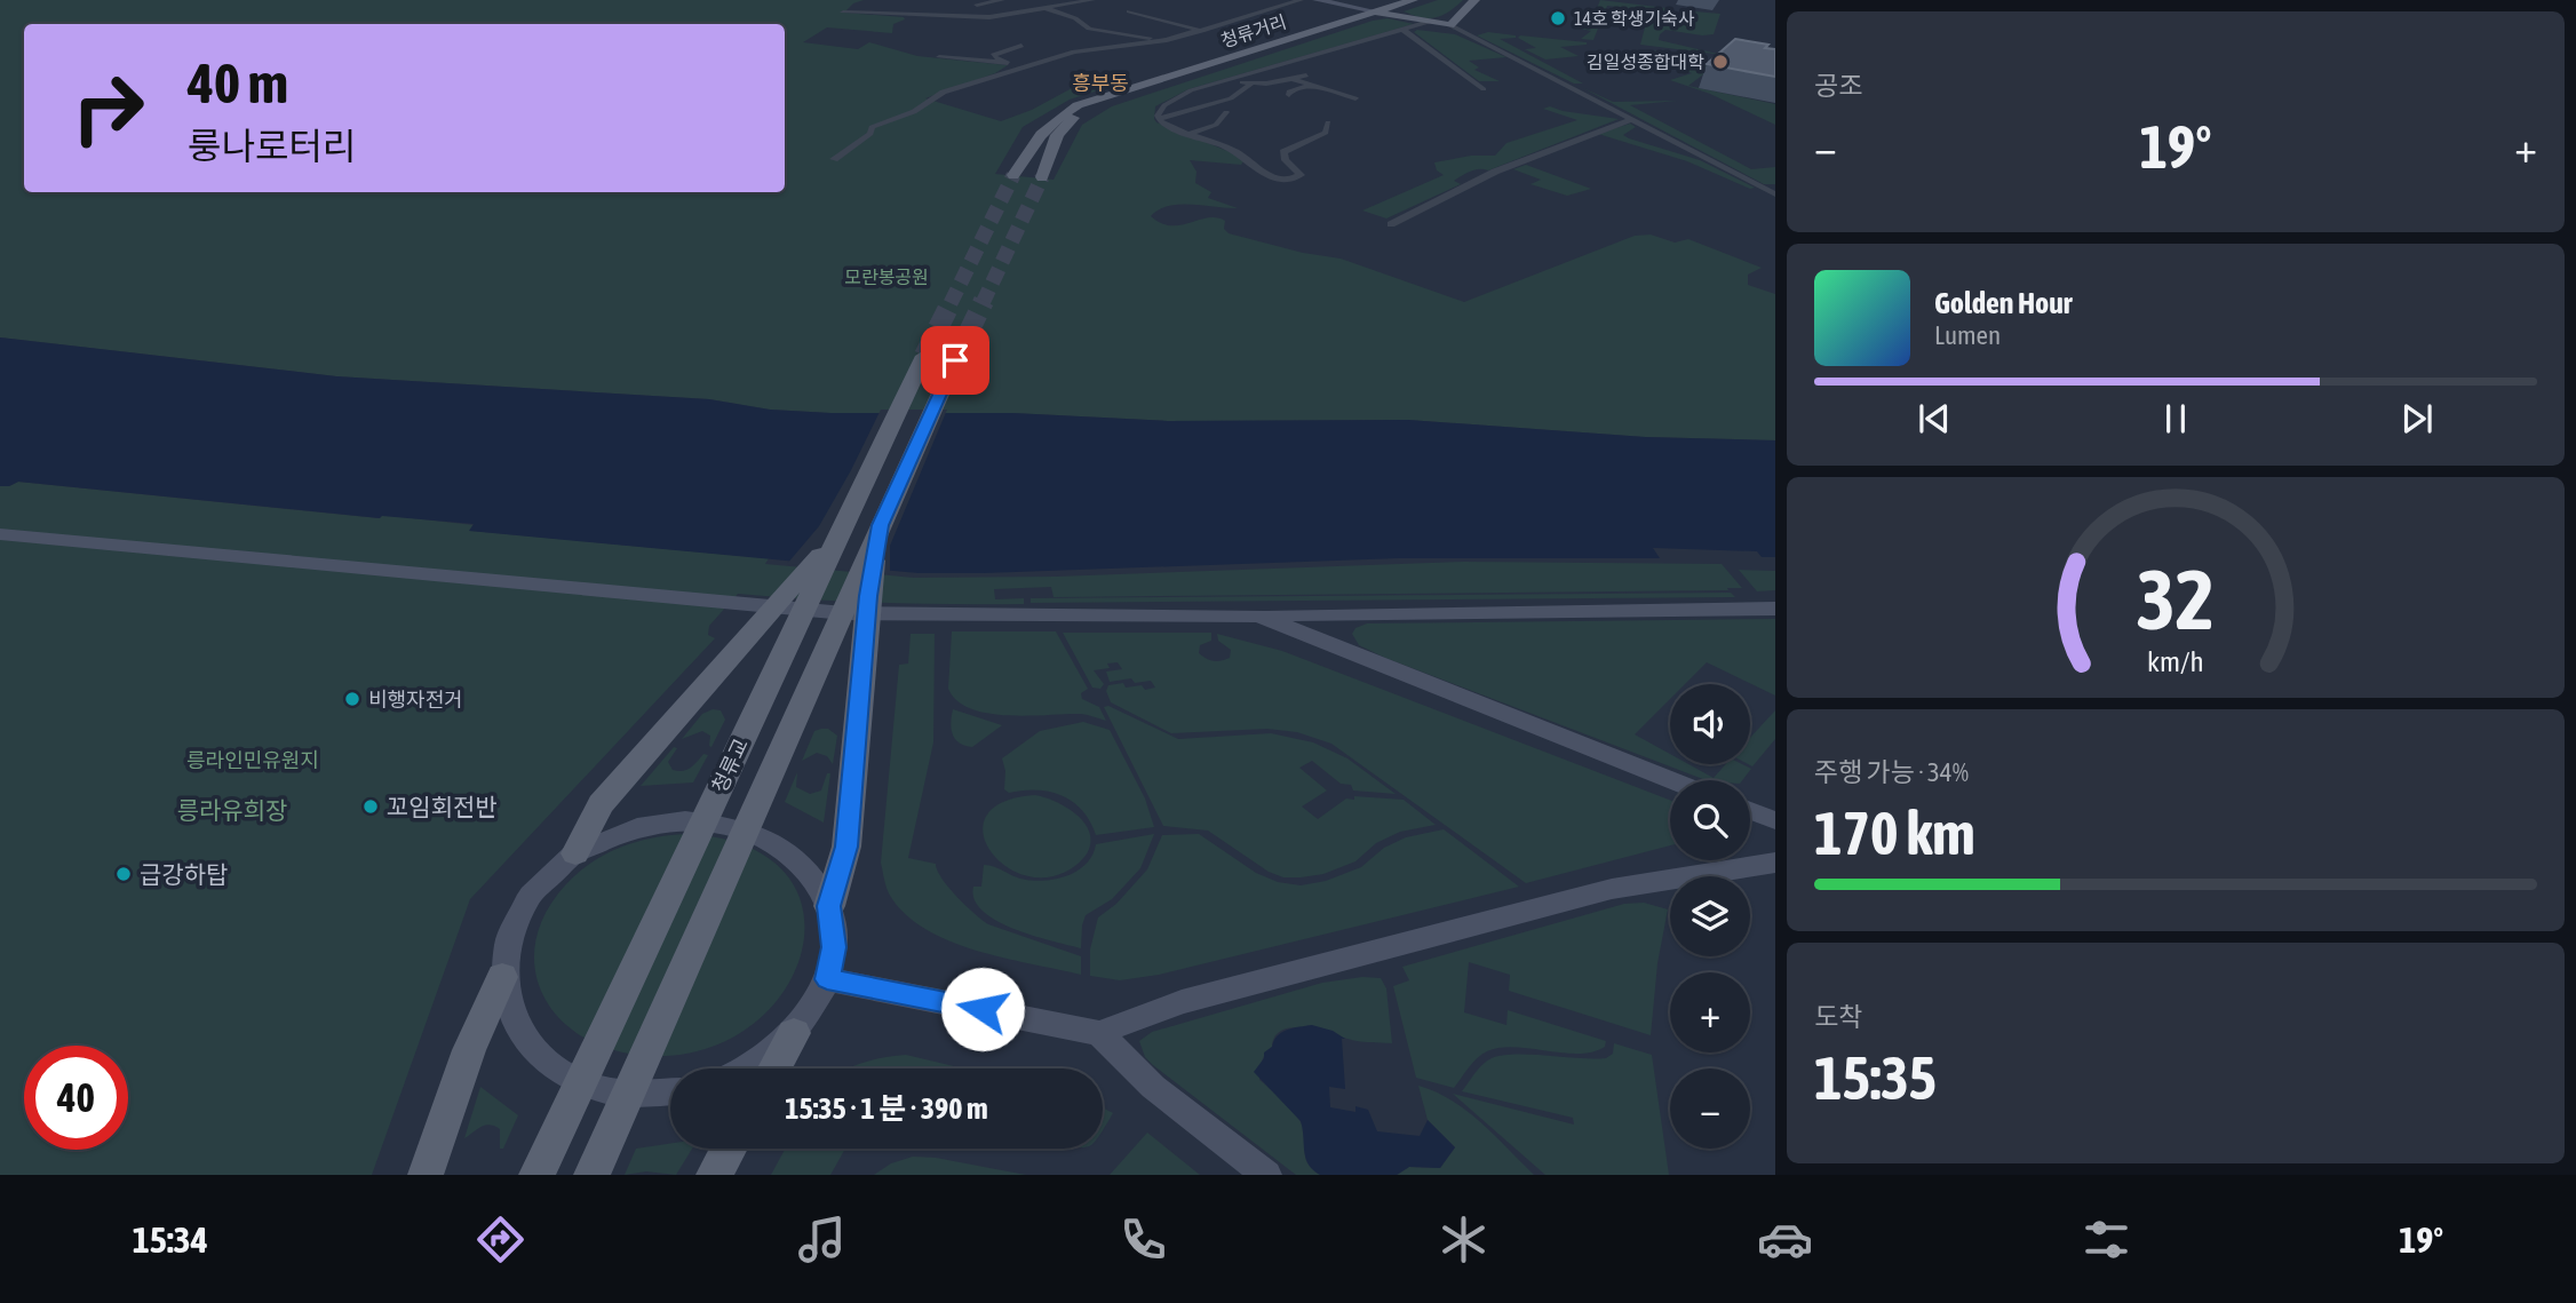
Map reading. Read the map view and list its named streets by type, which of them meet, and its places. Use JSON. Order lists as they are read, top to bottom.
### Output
{
  "streets": {
    "main road": ["청류거리", "청류교"]
  },
  "districts": ["흥부동"],
  "parks": ["모란봉공원", "릉라인민유원지", "릉라유희장"],
  "places": [
    "14호 학생기숙사",
    "김일성종합대학",
    "비행자전거",
    "꼬임회전반",
    "급강하탑"
  ],
  "page": {
    "tile": [
      "공조",
      ["주행 가능 · 34%", "170 km"],
      ["도착", "15:35"]
    ],
    "turn": ["40 m", "룽나로터리"],
    "heat": ["−", "19°", "+"],
    "song": ["Golden Hour", "Lumen"],
    "map_buttons": ["+", "−"],
    "limit": "40",
    "trip": "15:35 · 1 분 · 390 m",
    "tabs": ["15:34", "19°"],
    "gauge": ["32", "km/h"]
  }
}
